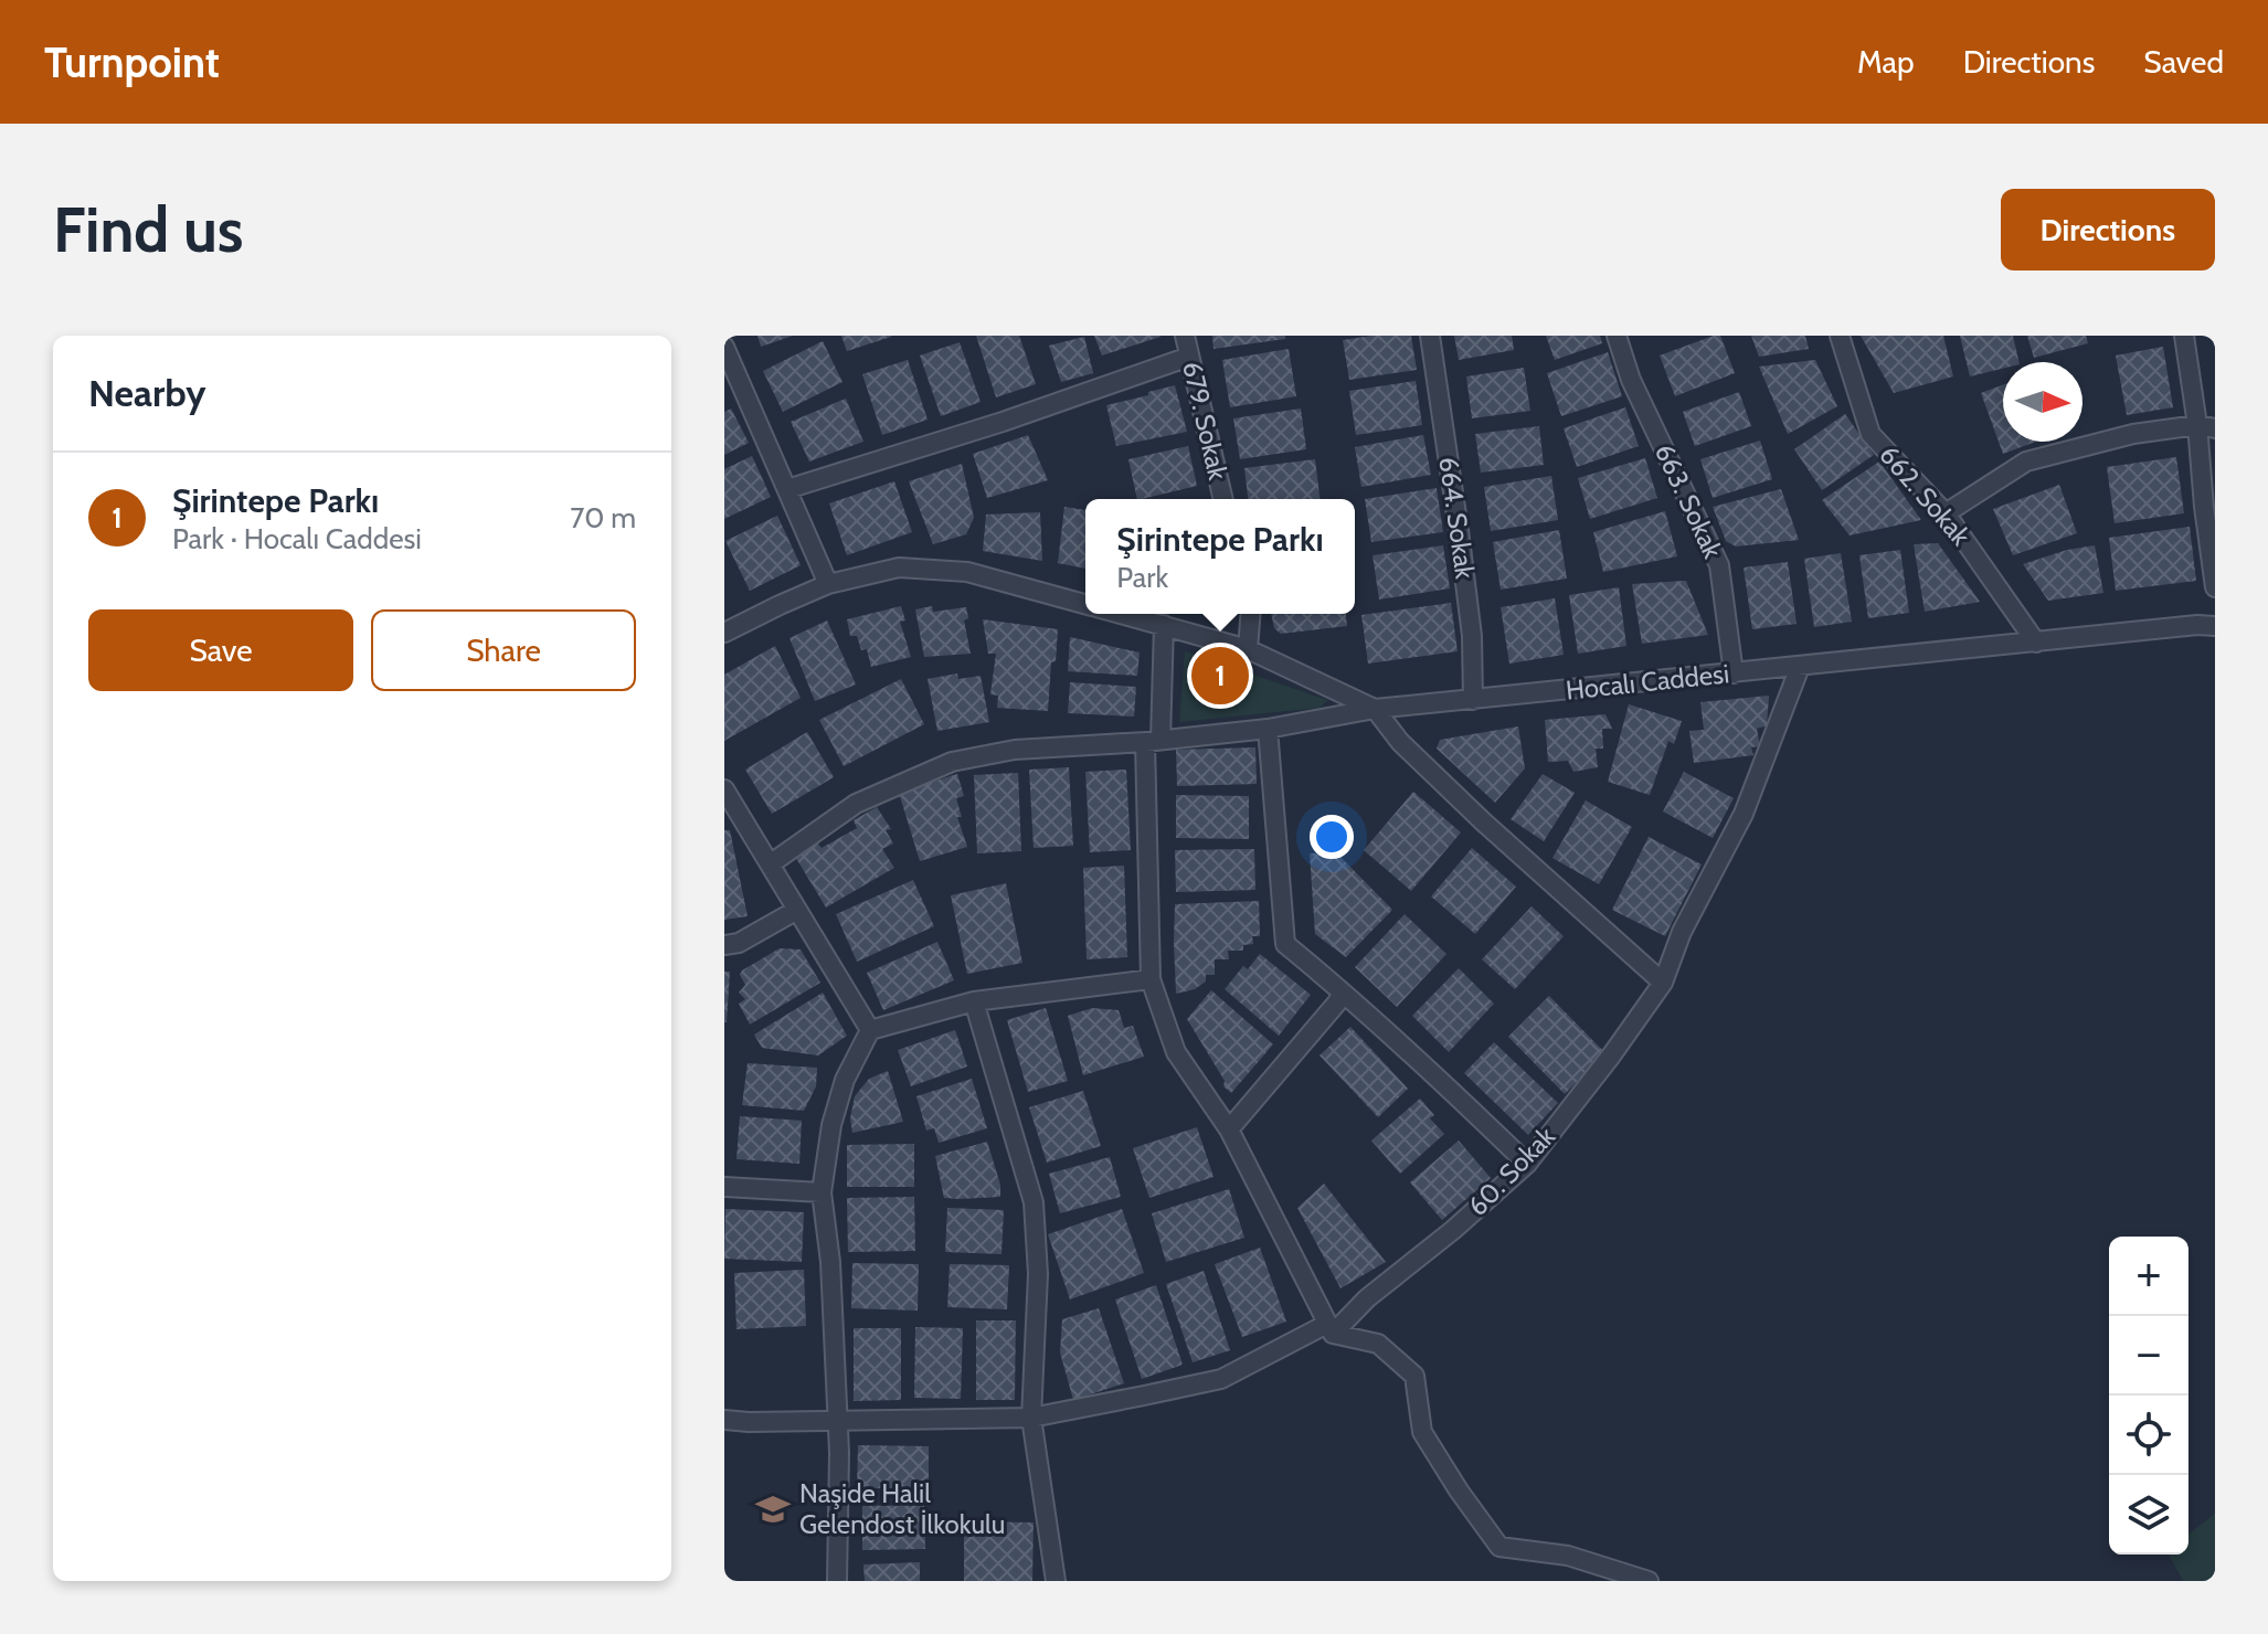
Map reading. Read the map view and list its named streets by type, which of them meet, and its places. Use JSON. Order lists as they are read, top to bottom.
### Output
{
  "streets": {
    "street": [
      "679. Sokak",
      "662. Sokak",
      "663. Sokak",
      "664. Sokak",
      "Hocalı Caddesi",
      "60. Sokak"
    ]
  },
  "crossings": [
    ["662. Sokak", "Hocalı Caddesi"],
    ["663. Sokak", "Hocalı Caddesi"],
    ["664. Sokak", "Hocalı Caddesi"],
    ["Hocalı Caddesi", "60. Sokak"]
  ],
  "places": {
    "school or university": ["Naşide Halil Gelendost İlkokulu"]
  },
  "north": "right",
  "page": {
    "header": "Turnpoint",
    "nav": ["Map", "Directions", "Saved"],
    "buttons": [
      "Directions",
      ["Save", "Share"]
    ],
    "title": "Find us",
    "heading": "Nearby",
    "list": [
      {
        "mark": "1",
        "name": "Şirintepe Parkı",
        "note": "Park · Hocalı Caddesi",
        "value": "70 m"
      }
    ],
    "popup": ["Şirintepe Parkı", "Park"],
    "pins": "1",
    "map_buttons": ["+", "−"]
  }
}
